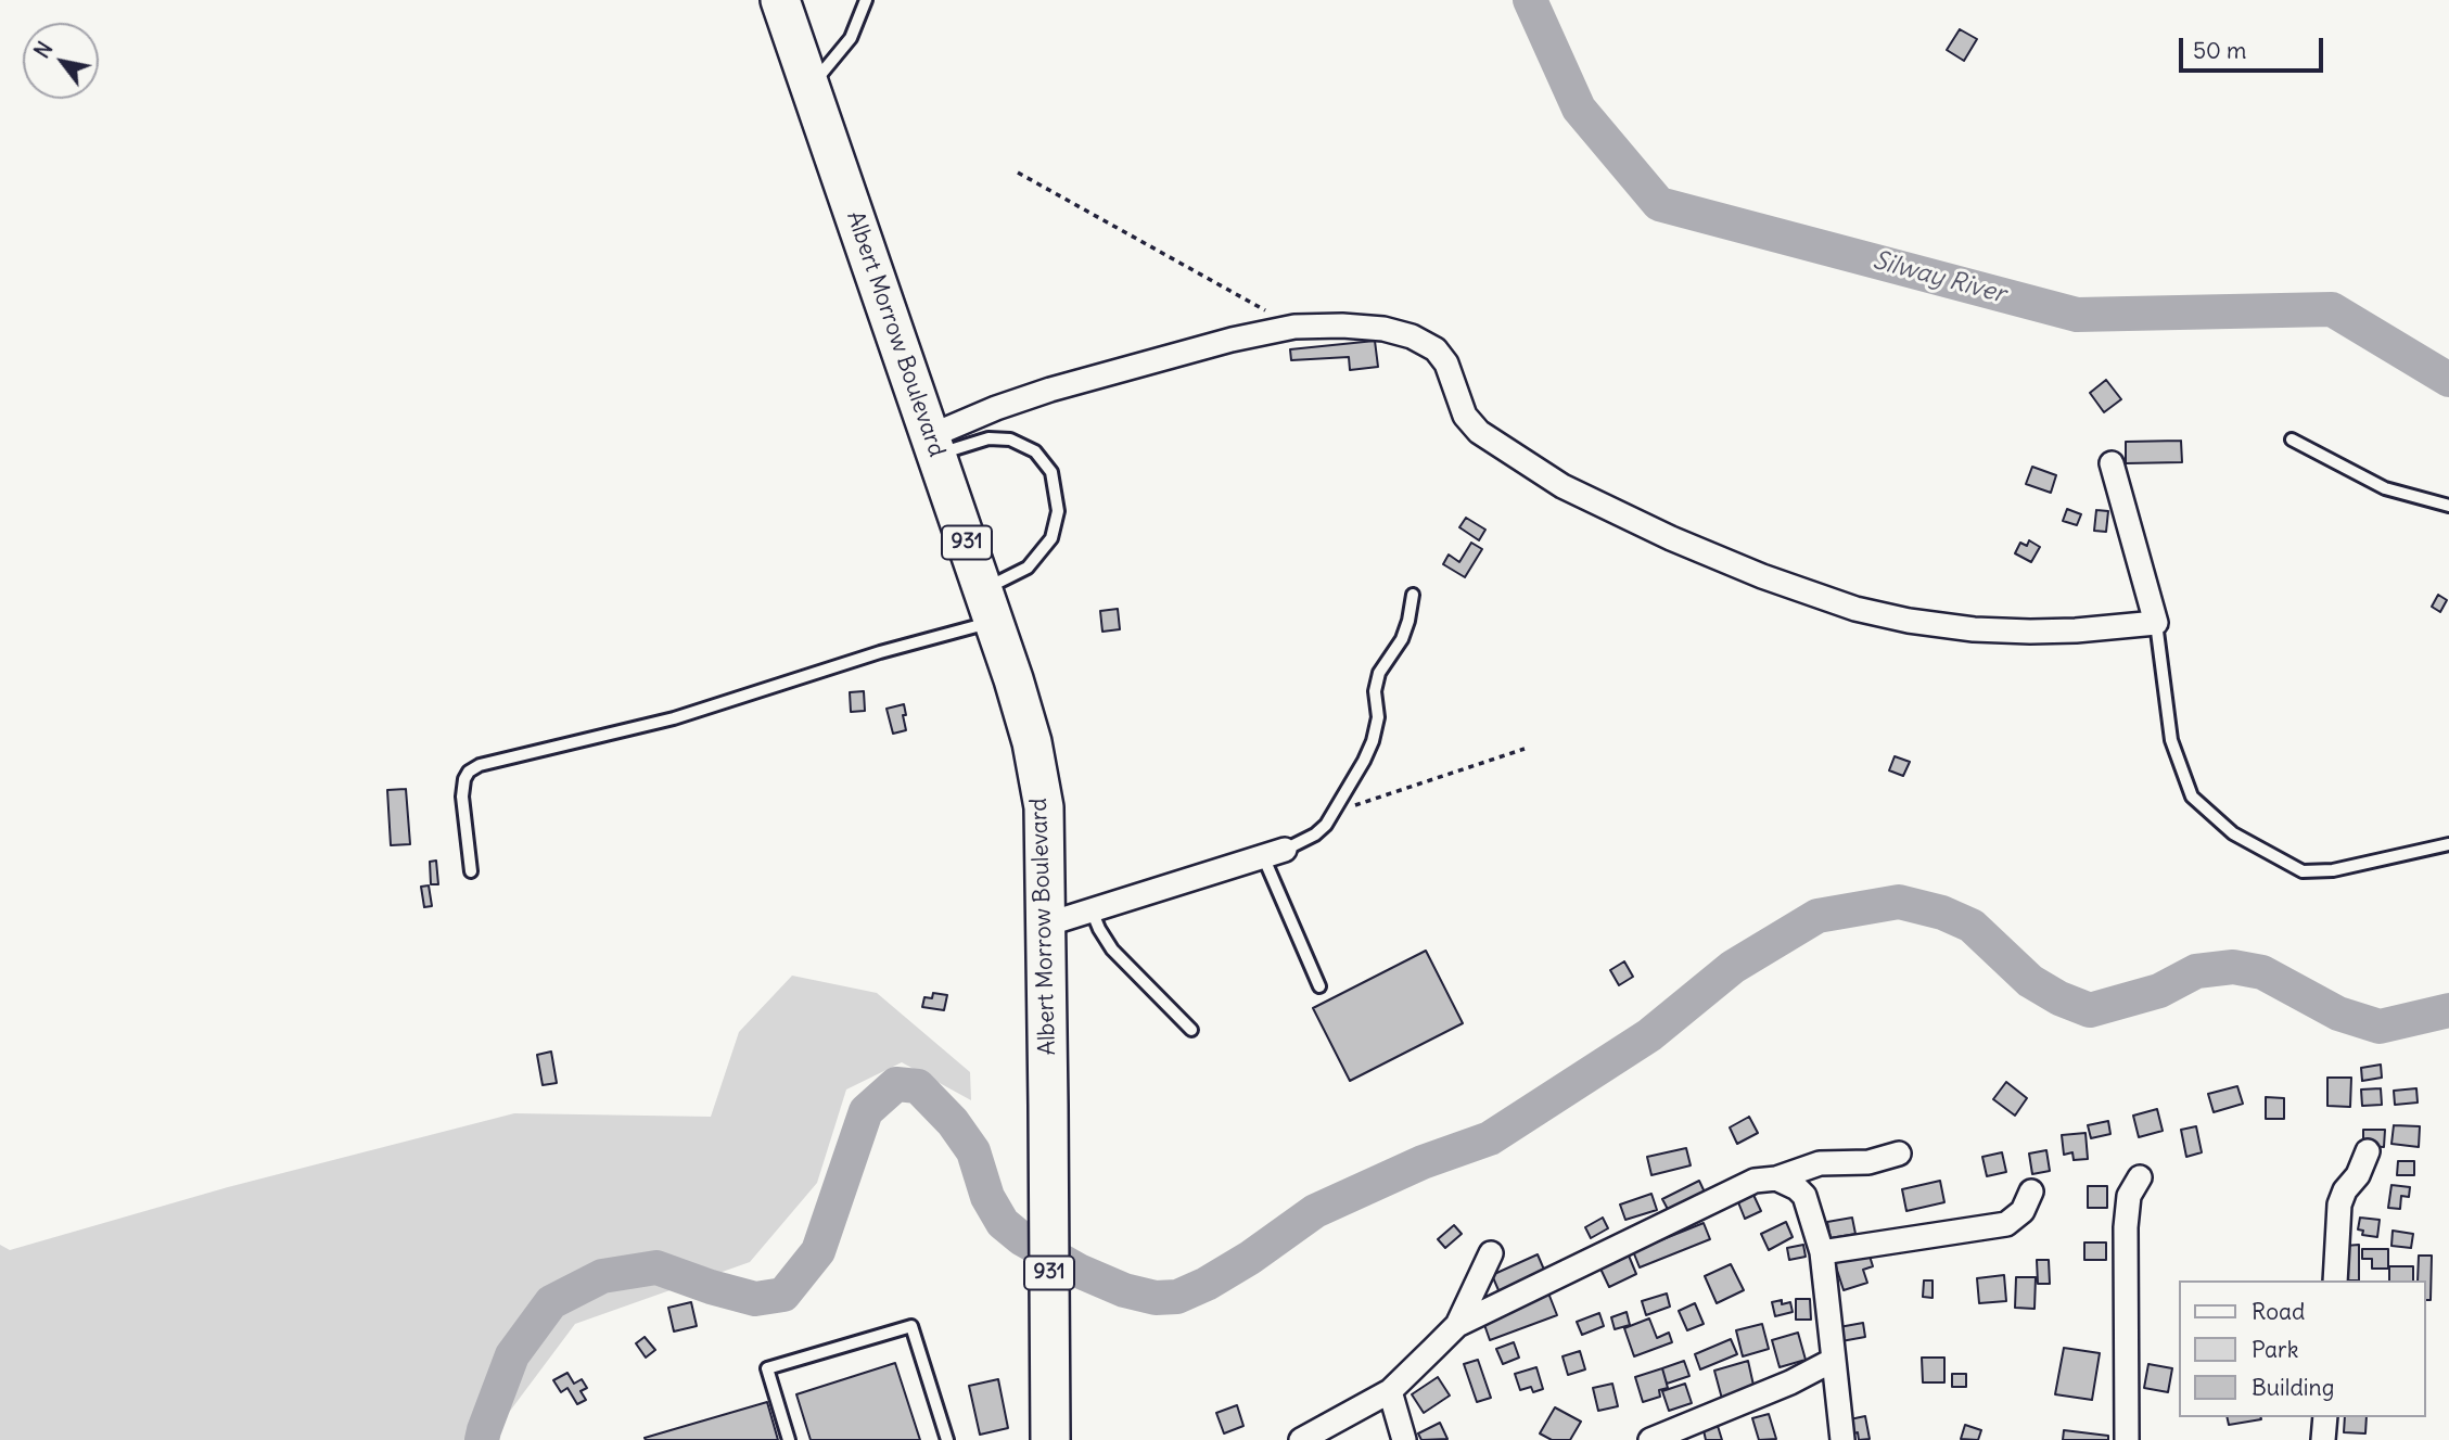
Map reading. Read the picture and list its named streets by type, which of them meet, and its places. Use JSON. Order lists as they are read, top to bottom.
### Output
{
  "streets": {
    "highway": ["Albert Morrow Boulevard", "931"]
  },
  "water": ["Silway River"],
  "legend": ["Road", "Park", "Building"],
  "scale_bar": "50 m",
  "north": "top left"
}
